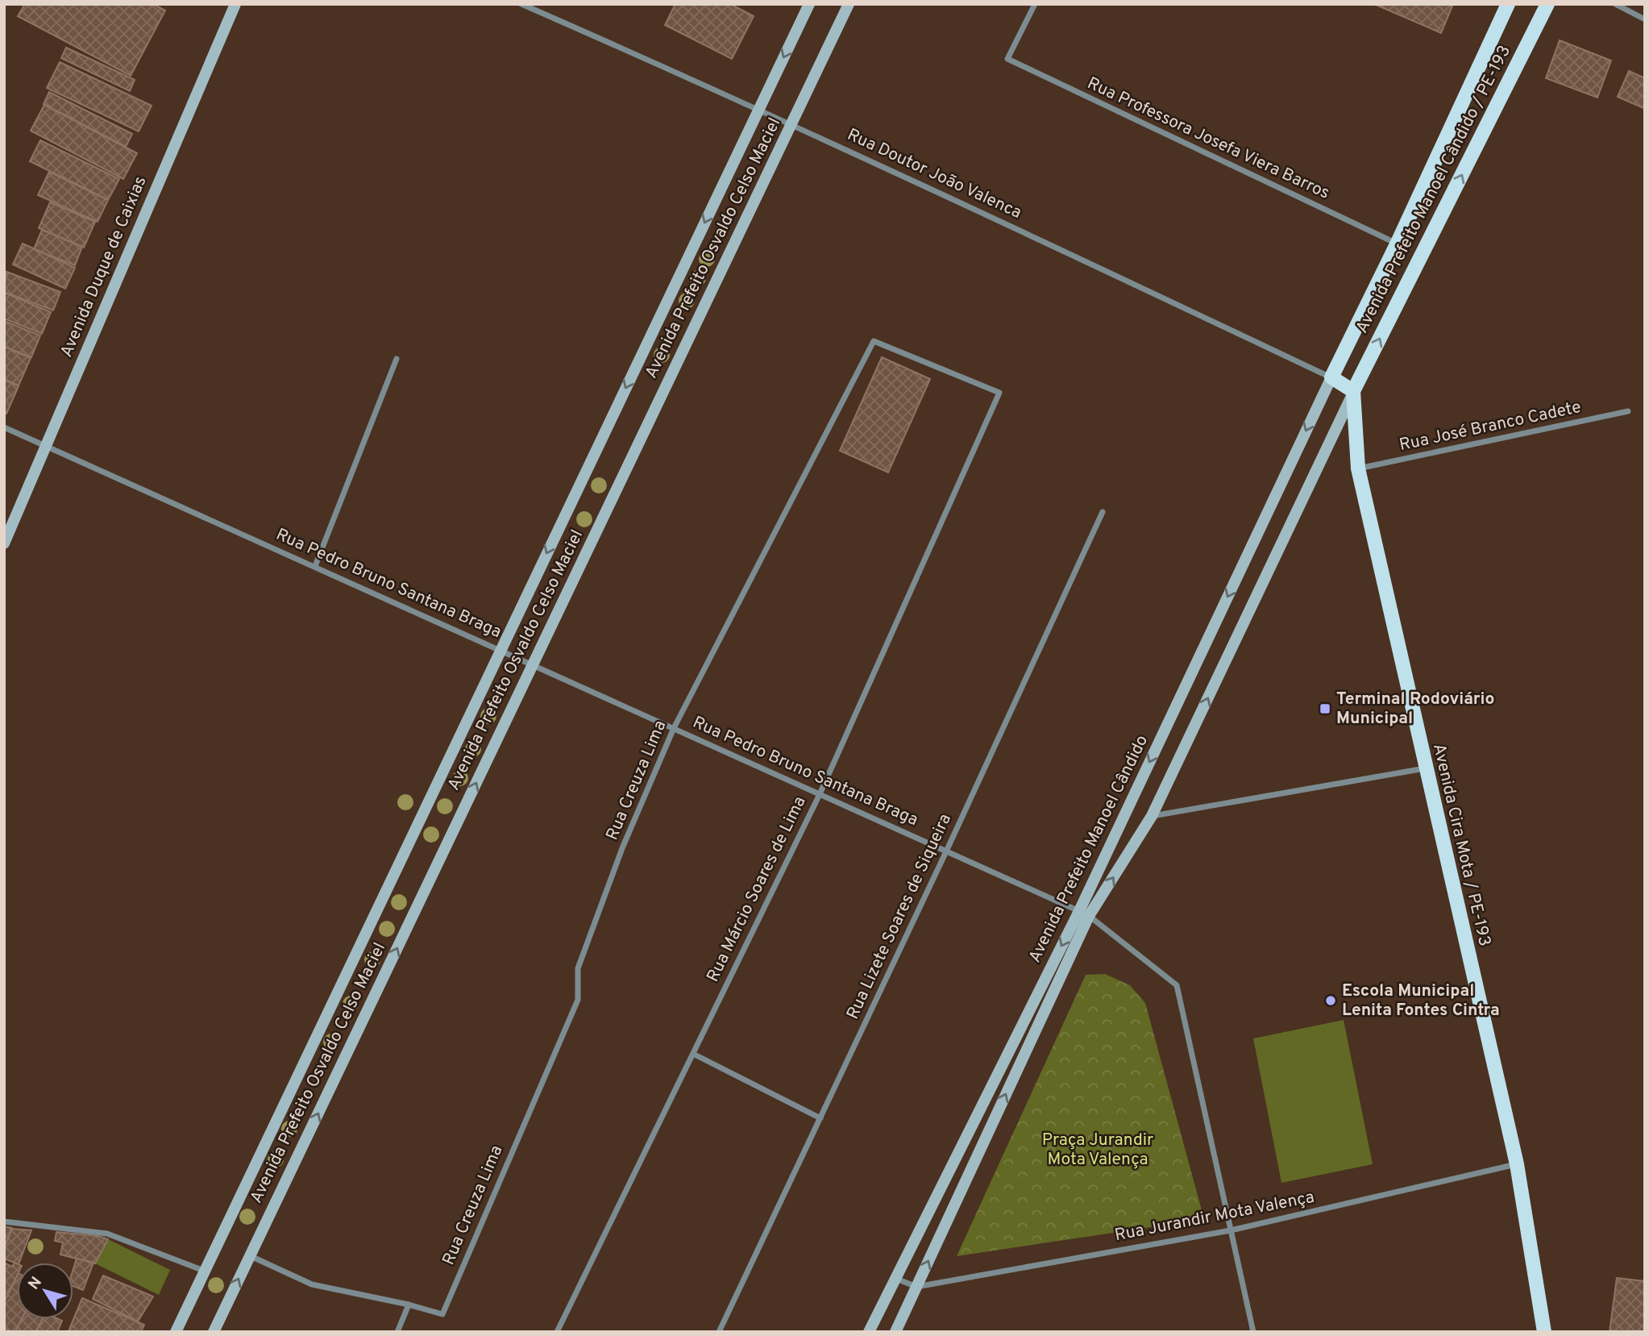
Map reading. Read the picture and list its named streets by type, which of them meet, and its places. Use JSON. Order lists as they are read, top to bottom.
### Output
{
  "streets": {
    "main road": ["Avenida Prefeito Manoel Cândido / PE-193", "Avenida Cira Mota / PE-193"],
    "street": [
      "Rua Professora Josefa Viera Barros",
      "Rua Doutor João Valenca",
      "Avenida Prefeito Osvaldo Celso Maciel",
      "Avenida Duque de Caixias",
      "Rua José Branco Cadete",
      "Rua Pedro Bruno Santana Braga",
      "Rua Creuza Lima",
      "Avenida Prefeito Manoel Cândido",
      "Rua Márcio Soares de Lima",
      "Rua Lizete Soares de Siqueira",
      "Rua Jurandir Mota Valença"
    ]
  },
  "crossings": [
    ["Rua Professora Josefa Viera Barros", "Avenida Prefeito Manoel Cândido / PE-193"],
    ["Rua Doutor João Valenca", "Avenida Prefeito Manoel Cândido / PE-193"],
    ["Rua Doutor João Valenca", "Avenida Prefeito Osvaldo Celso Maciel"],
    ["Rua Doutor João Valenca", "Avenida Prefeito Manoel Cândido"],
    ["Avenida Prefeito Manoel Cândido / PE-193", "Avenida Cira Mota / PE-193"],
    ["Avenida Prefeito Manoel Cândido / PE-193", "Avenida Prefeito Manoel Cândido"],
    ["Avenida Prefeito Osvaldo Celso Maciel", "Rua Pedro Bruno Santana Braga"],
    ["Avenida Duque de Caixias", "Rua Pedro Bruno Santana Braga"],
    ["Rua José Branco Cadete", "Avenida Cira Mota / PE-193"],
    ["Rua Pedro Bruno Santana Braga", "Rua Creuza Lima"],
    ["Rua Pedro Bruno Santana Braga", "Avenida Prefeito Manoel Cândido"],
    ["Rua Pedro Bruno Santana Braga", "Rua Márcio Soares de Lima"],
    ["Rua Pedro Bruno Santana Braga", "Rua Lizete Soares de Siqueira"],
    ["Rua Pedro Bruno Santana Braga", "Rua Jurandir Mota Valença"],
    ["Rua Creuza Lima", "Rua Márcio Soares de Lima"],
    ["Avenida Cira Mota / PE-193", "Avenida Prefeito Manoel Cândido"],
    ["Avenida Cira Mota / PE-193", "Rua Jurandir Mota Valença"],
    ["Avenida Prefeito Manoel Cândido", "Rua Jurandir Mota Valença"]
  ],
  "parks": ["Praça Jurandir Mota Valença"],
  "places": {
    "transit": ["Terminal Rodoviário Municipal"],
    "other": ["Escola Municipal Lenita Fontes Cintra"]
  },
  "north": "top left"
}
